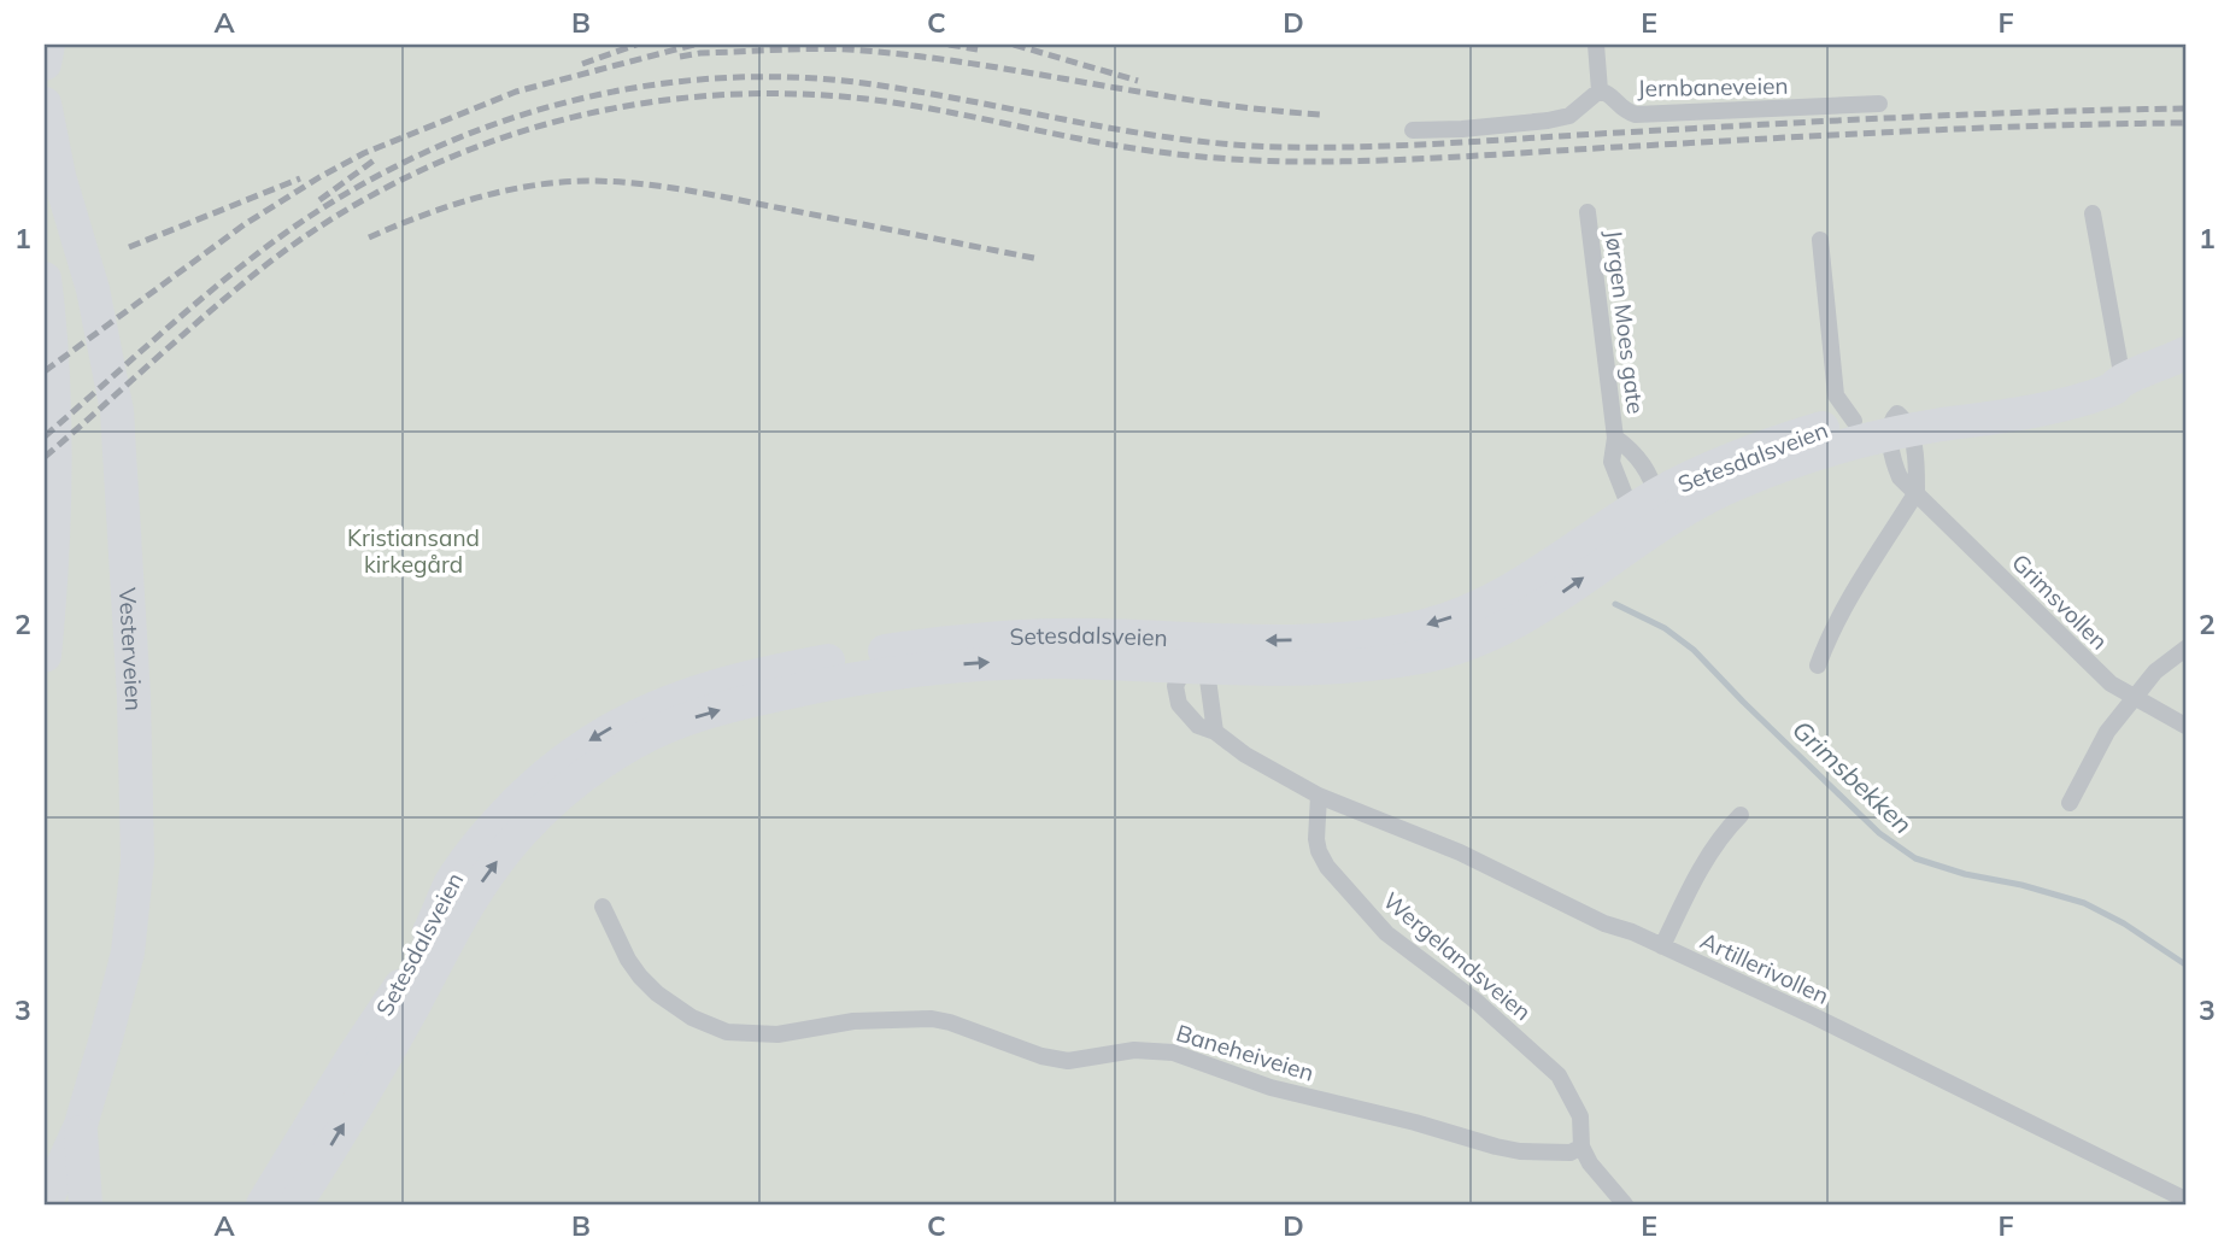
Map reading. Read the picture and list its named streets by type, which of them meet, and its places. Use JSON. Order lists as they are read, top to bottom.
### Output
{
  "streets": {
    "highway": ["Setesdalsveien", "Vesterveien"],
    "street": [
      "Jernbaneveien",
      "Jørgen Moes gate",
      "Grimsvollen",
      "Wergelandsveien",
      "Artillerivollen",
      "Baneheiveien"
    ]
  },
  "crossings": [
    ["Jørgen Moes gate", "Setesdalsveien"],
    ["Setesdalsveien", "Grimsvollen"],
    ["Wergelandsveien", "Artillerivollen"],
    ["Wergelandsveien", "Baneheiveien"]
  ],
  "water": ["Grimsbekken"],
  "parks": ["Kristiansand kirkegård"],
  "grid": {
    "columns": [
      "A",
      "B",
      "C",
      "D",
      "E",
      "F"
    ],
    "rows": ["1", "2", "3"]
  }
}
